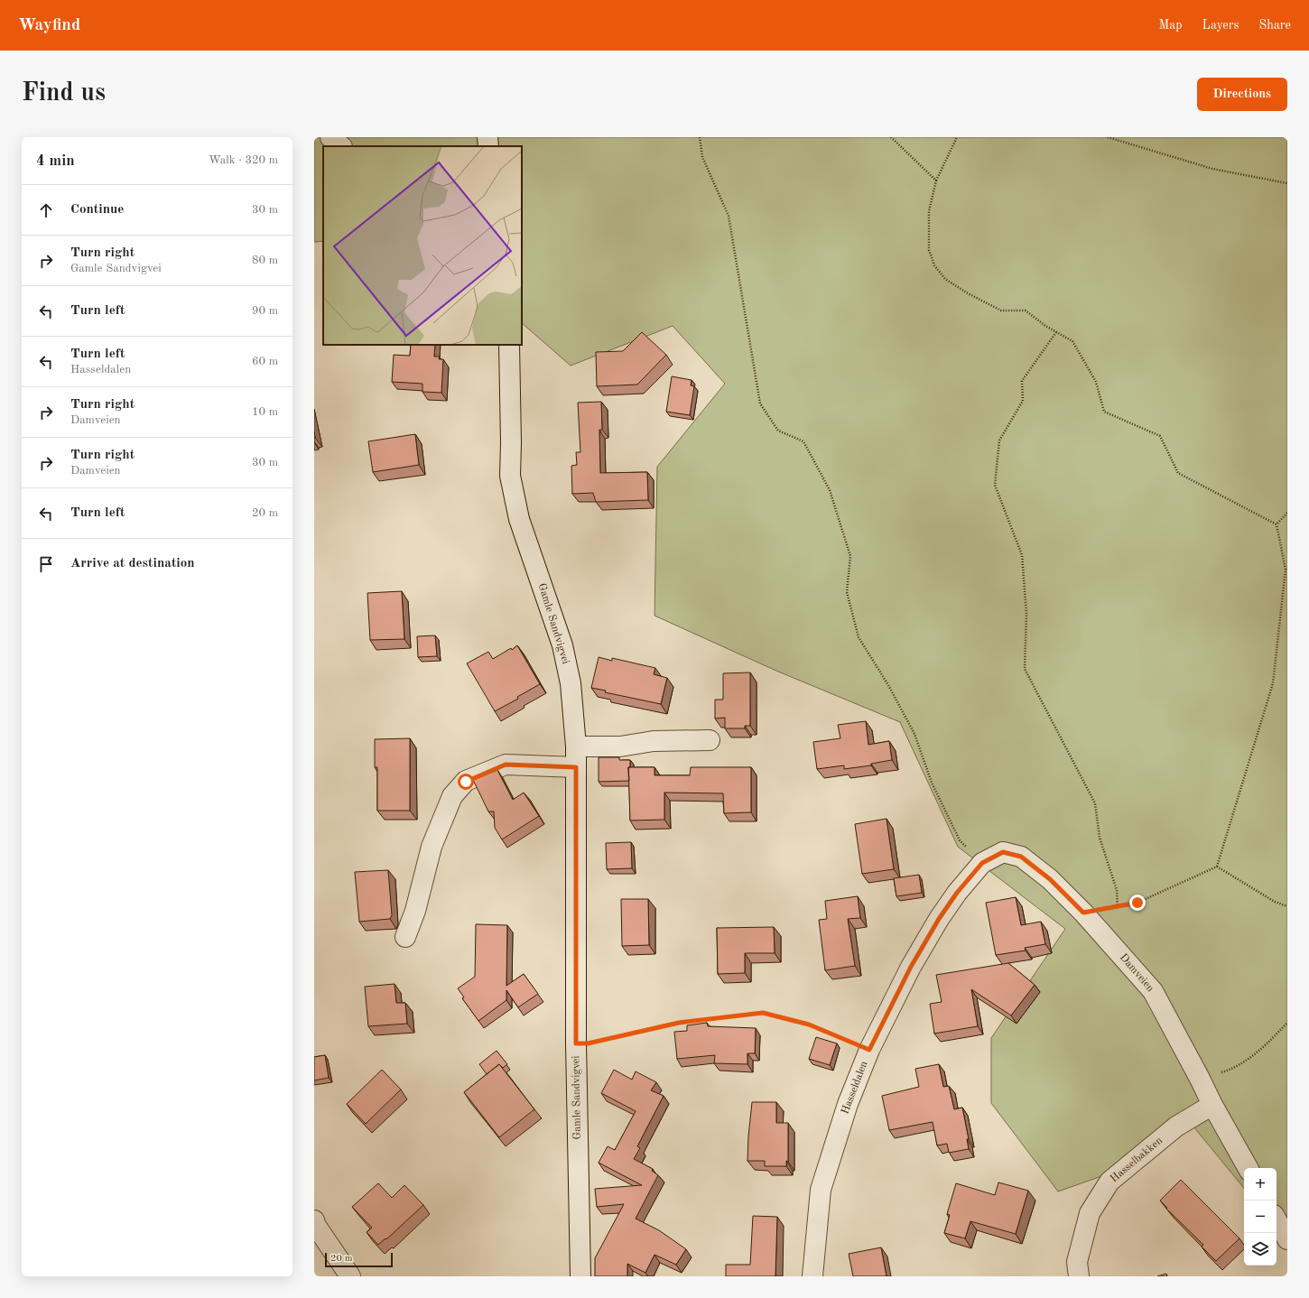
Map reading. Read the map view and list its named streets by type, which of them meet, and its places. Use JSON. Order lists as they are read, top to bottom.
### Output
{
  "streets": {
    "street": [
      "Gamle Sandvigvei",
      "Damveien",
      "Hasseldalen",
      "Hasselbakken"
    ]
  },
  "crossings": [
    ["Damveien", "Hasseldalen"],
    ["Damveien", "Hasselbakken"]
  ],
  "scale_bar": "20 m",
  "page": {
    "header": "Wayfind",
    "nav": ["Map", "Layers", "Share"],
    "buttons": "Directions",
    "title": "Find us",
    "heading": ["4 min", "Walk · 320 m"],
    "list": [
      ["Continue", "30 m"],
      ["Turn right", "Gamle Sandvigvei", "80 m"],
      ["Turn left", "90 m"],
      ["Turn left", "Hasseldalen", "60 m"],
      ["Turn right", "Damveien", "10 m"],
      ["Turn right", "Damveien", "30 m"],
      ["Turn left", "20 m"],
      "Arrive at destination"
    ],
    "map_buttons": ["+", "−"],
    "scale": "20 m"
  }
}
